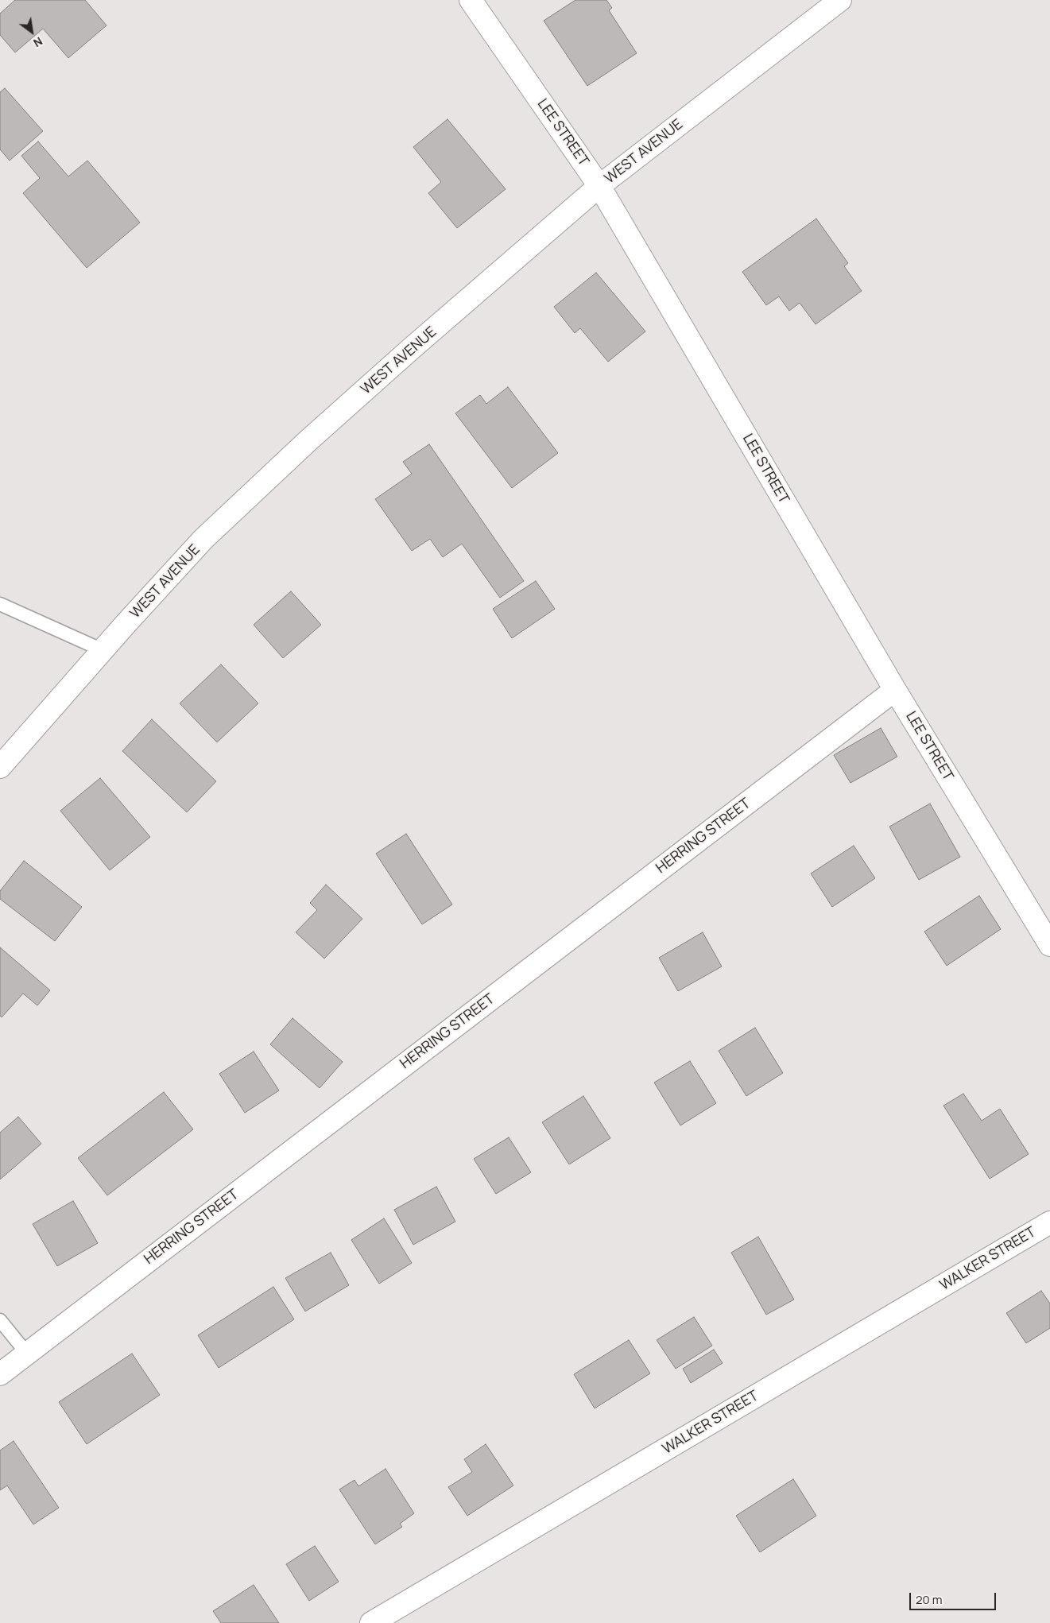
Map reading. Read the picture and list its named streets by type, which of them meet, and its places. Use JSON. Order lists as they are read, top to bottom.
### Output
{
  "streets": {
    "street": [
      "LEE STREET",
      "WEST AVENUE",
      "HERRING STREET",
      "WALKER STREET"
    ]
  },
  "crossings": [
    ["LEE STREET", "WEST AVENUE"],
    ["LEE STREET", "HERRING STREET"]
  ],
  "scale_bar": "20 m",
  "north": "bottom right"
}
